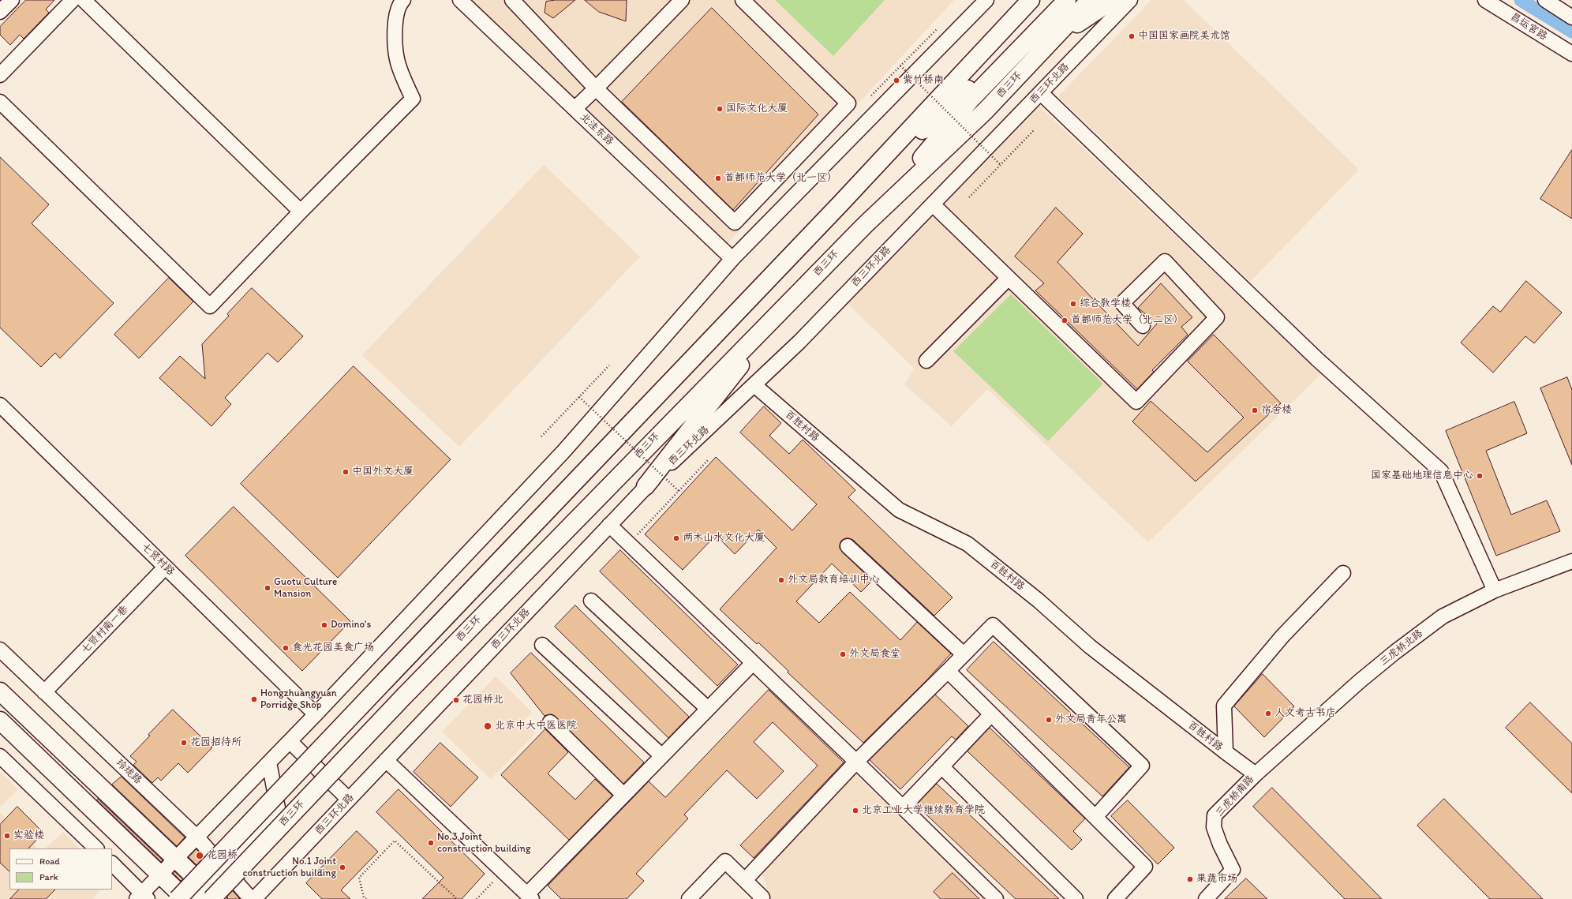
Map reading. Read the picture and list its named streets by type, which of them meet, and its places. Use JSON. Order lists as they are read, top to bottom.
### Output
{
  "streets": {
    "main road": ["西三环"],
    "street": [
      "昌运宫路",
      "西三环北路",
      "北洼东路",
      "百胜村路",
      "七贤村路",
      "七贤村南一巷",
      "三虎桥北路",
      "玲珑路",
      "三虎桥南路"
    ]
  },
  "crossings": [
    ["西三环北路", "百胜村路"],
    ["百胜村路", "三虎桥北路"],
    ["百胜村路", "三虎桥南路"],
    ["七贤村路", "七贤村南一巷"],
    ["七贤村南一巷", "玲珑路"],
    ["三虎桥北路", "三虎桥南路"]
  ],
  "places": [
    "中国国家画院美术馆",
    "紫竹桥南",
    "国际文化大厦",
    "首都师范大学（北一区）",
    "综合教学楼",
    "首都师范大学（北二区）",
    "宿舍楼",
    "中国外文大厦",
    "国家基础地理信息中心",
    "两木山水文化大厦",
    "外文局教育培训中心",
    "Guotu Culture Mansion",
    "Domino's",
    "食光花园美食广场",
    "外文局食堂",
    "Hongzhuangyuan Porridge Shop",
    "花园桥北",
    "人文考古书店",
    "外文局青年公寓",
    "北京中大中医医院",
    "花园招待所",
    "北京工业大学继续教育学院",
    "实验楼",
    "No.3 Joint construction building",
    "花园桥",
    "No.1 Joint construction building",
    "果蔬市场"
  ],
  "legend": ["Road", "Park"]
}
